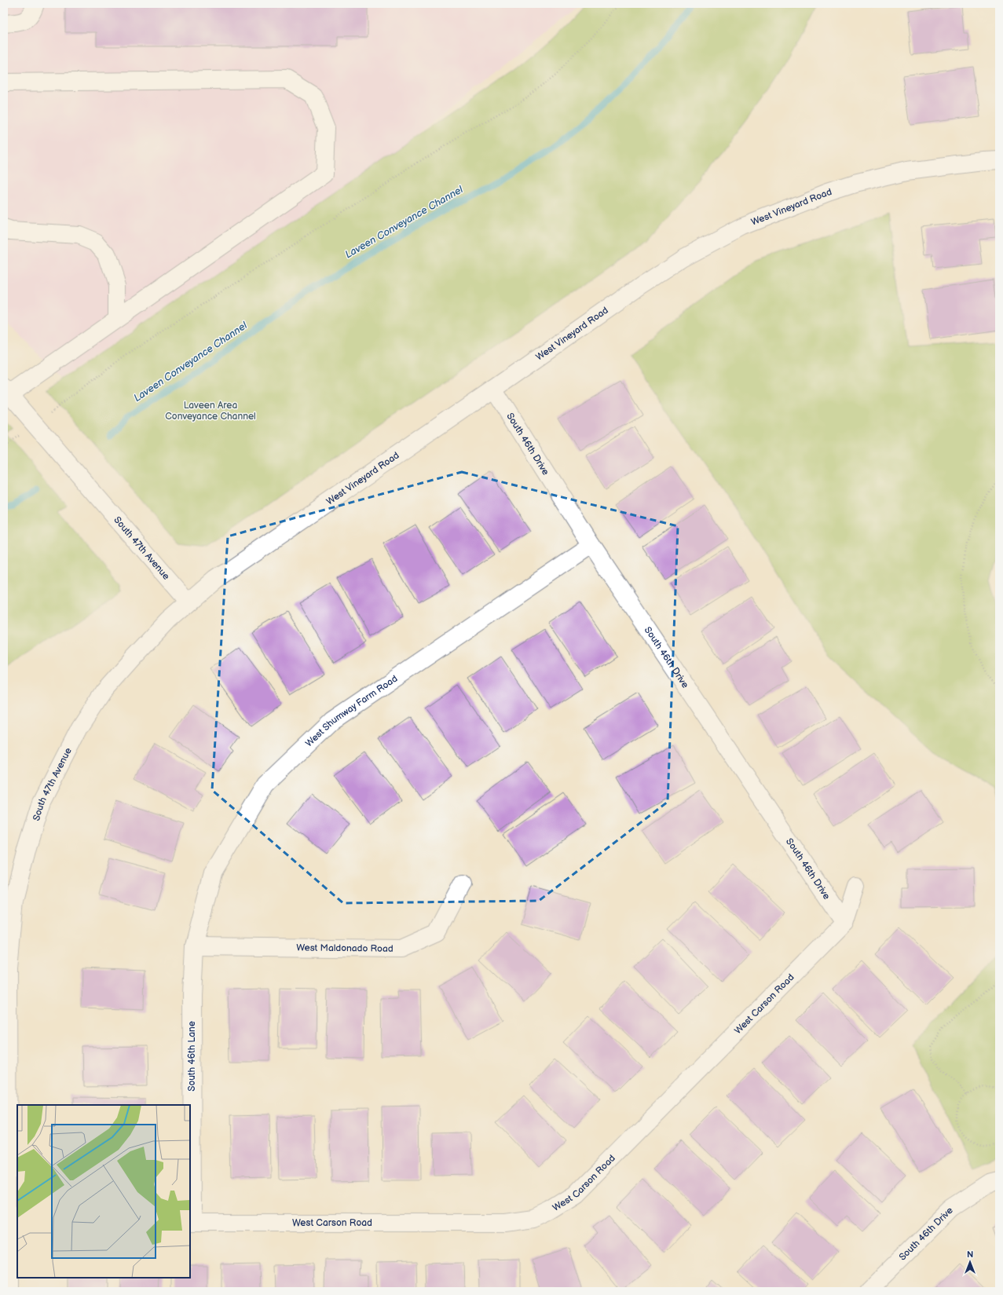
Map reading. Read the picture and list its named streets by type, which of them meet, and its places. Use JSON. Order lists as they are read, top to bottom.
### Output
{
  "streets": {
    "street": [
      "West Vineyard Road",
      "South 46th Drive",
      "South 47th Avenue",
      "West Shumway Farm Road",
      "West Maldonado Road",
      "West Carson Road",
      "South 46th Lane"
    ]
  },
  "crossings": [
    ["West Vineyard Road", "South 46th Drive"],
    ["West Vineyard Road", "South 47th Avenue"],
    ["South 46th Drive", "West Shumway Farm Road"],
    ["South 46th Drive", "West Carson Road"],
    ["West Shumway Farm Road", "West Maldonado Road"],
    ["West Shumway Farm Road", "South 46th Lane"],
    ["West Maldonado Road", "South 46th Lane"],
    ["West Carson Road", "South 46th Lane"]
  ],
  "water": ["Laveen Conveyance Channel"],
  "parks": ["Laveen Area Conveyance Channel"],
  "north": "top"
}
